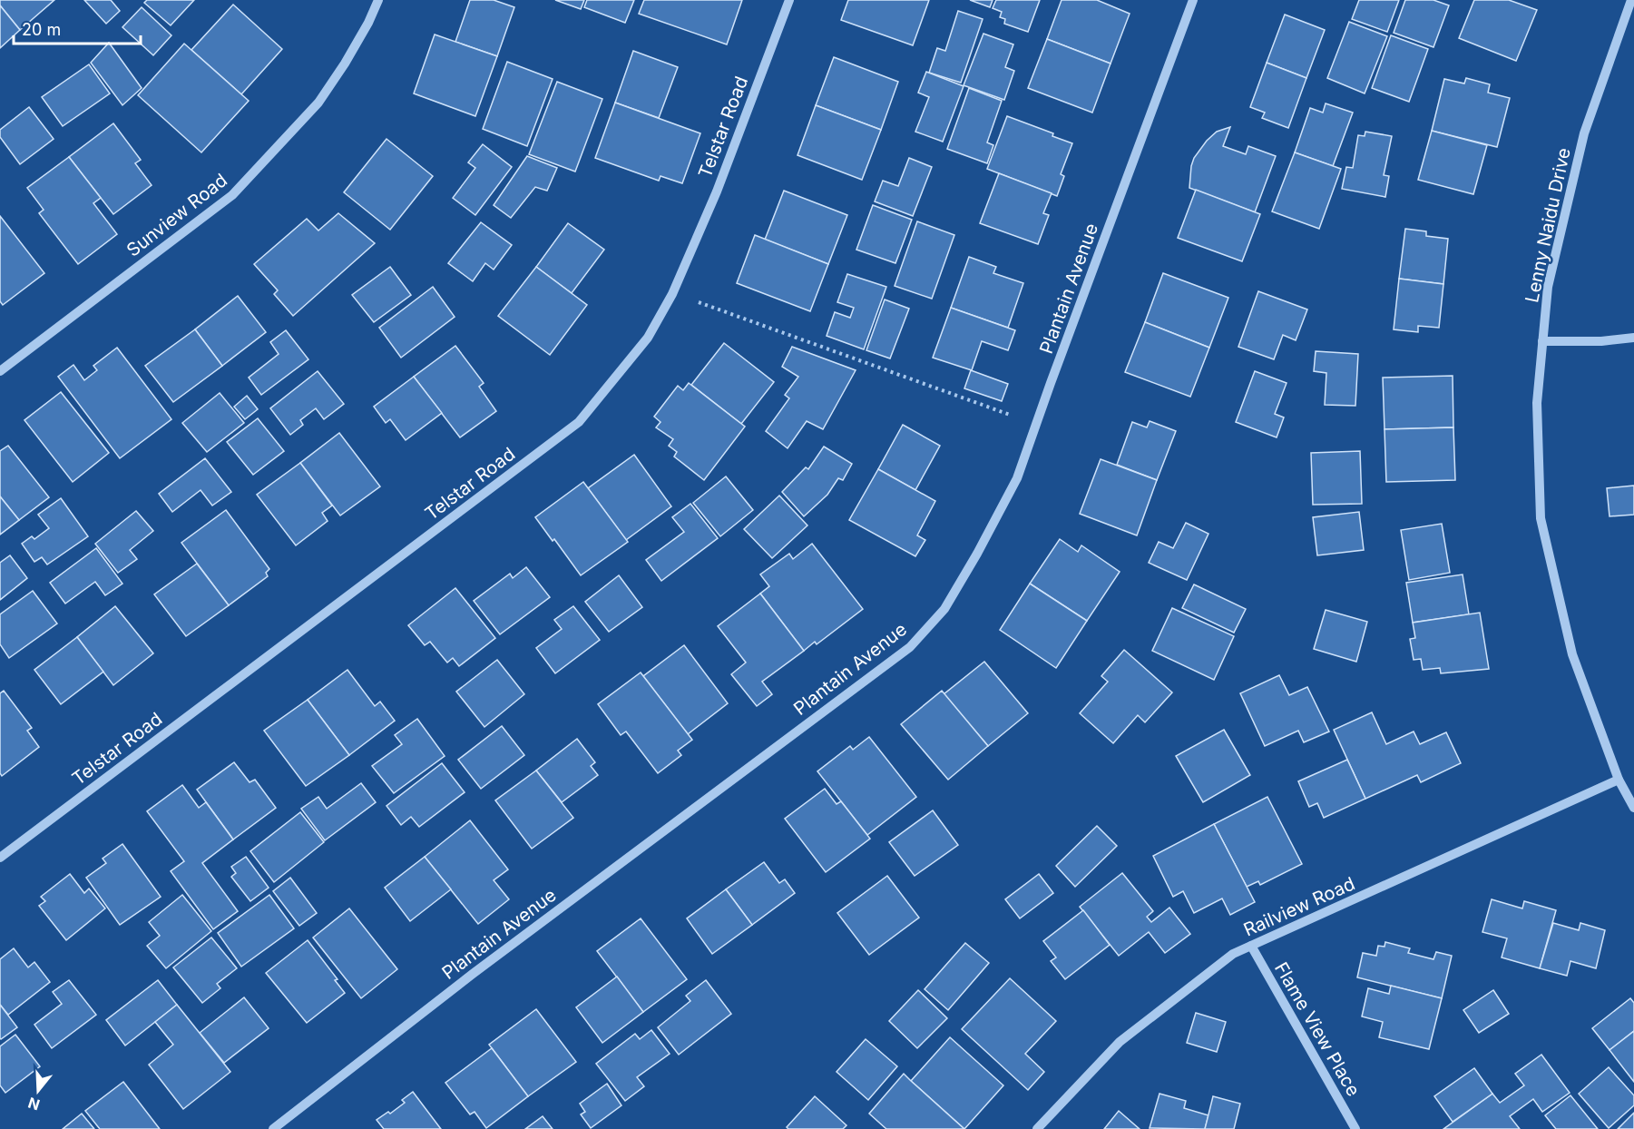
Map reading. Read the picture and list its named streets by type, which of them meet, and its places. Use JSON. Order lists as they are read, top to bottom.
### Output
{
  "streets": {
    "street": [
      "Telstar Road",
      "Sunview Road",
      "Lenny Naidu Drive",
      "Plantain Avenue",
      "Railview Road",
      "Flame View Place"
    ]
  },
  "crossings": [
    ["Lenny Naidu Drive", "Railview Road"],
    ["Railview Road", "Flame View Place"]
  ],
  "scale_bar": "20 m",
  "north": "bottom"
}
